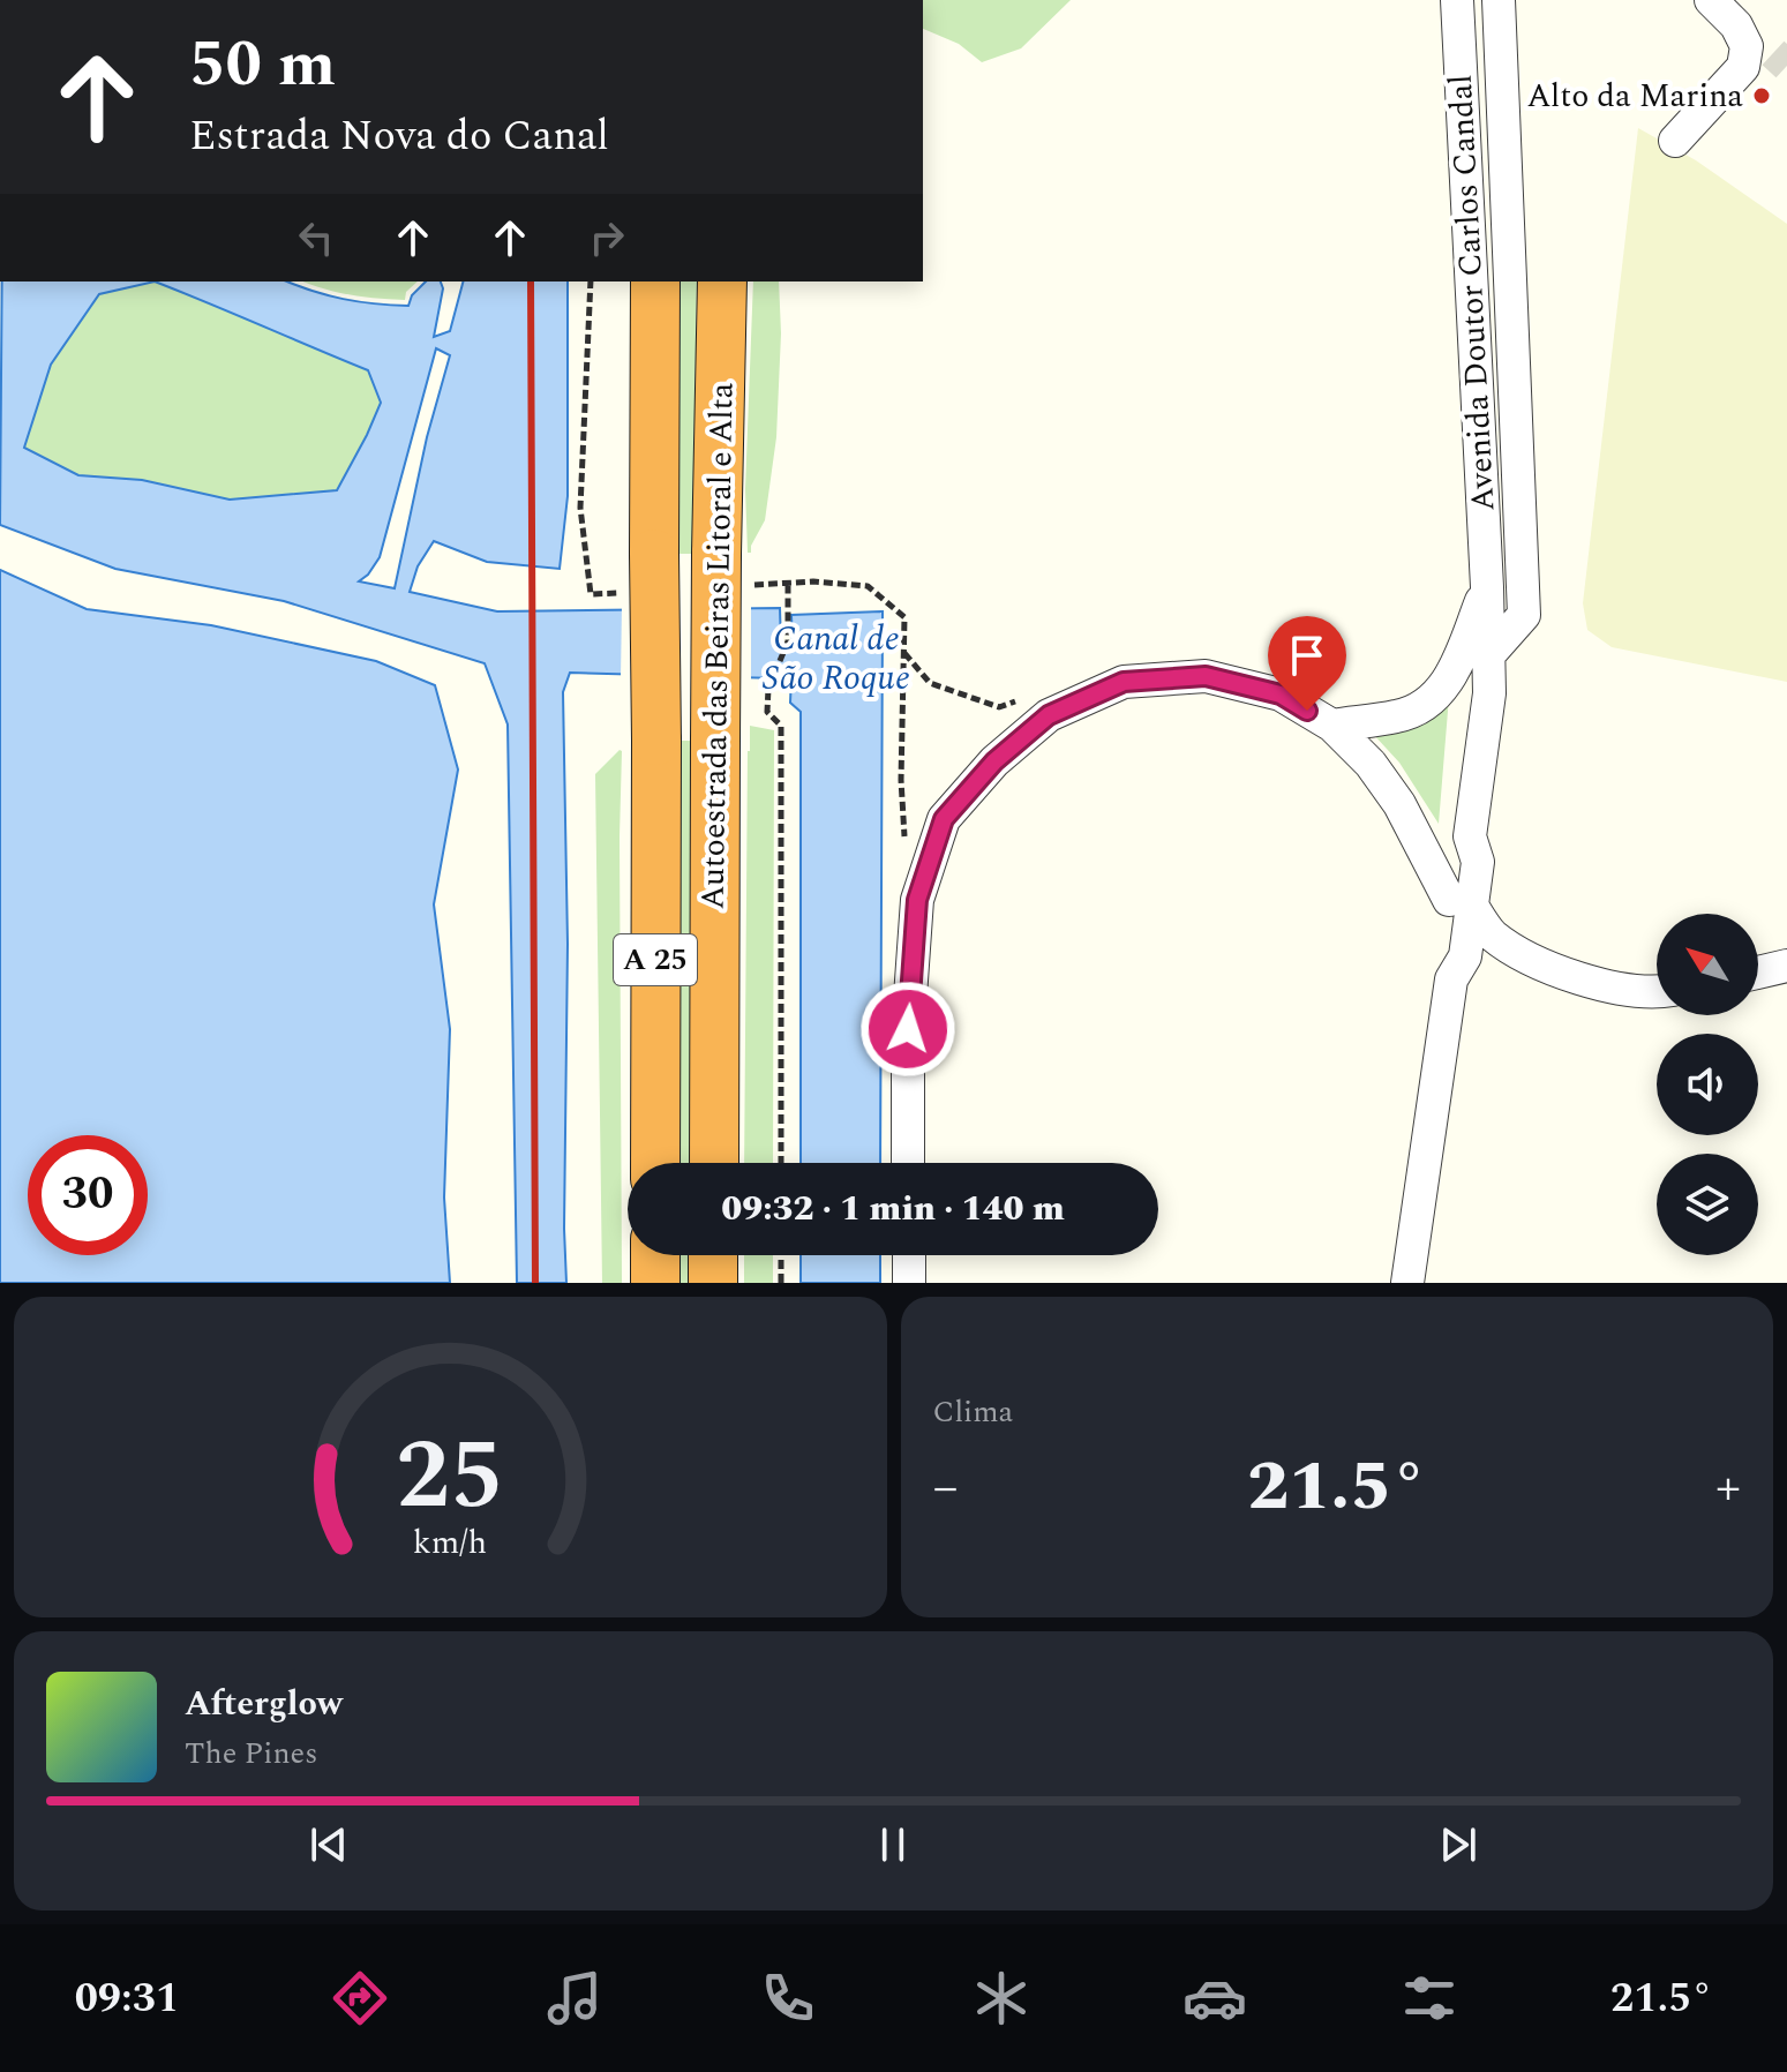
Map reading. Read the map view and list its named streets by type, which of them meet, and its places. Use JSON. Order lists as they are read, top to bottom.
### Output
{
  "streets": {
    "highway": ["Autoestrada das Beiras Litoral e Alta", "A 25"],
    "street": ["Avenida Doutor Carlos Candal"]
  },
  "water": ["Canal de São Roque"],
  "places": ["Alto da Marina"],
  "north": "top left",
  "page": {
    "turn": ["50 m", "Estrada Nova do Canal"],
    "limit": "30",
    "trip": "09:32 · 1 min · 140 m",
    "tile": "Clima",
    "heat": ["−", "21.5°", "+"],
    "song": ["Afterglow", "The Pines"],
    "tabs": ["09:31", "21.5°"],
    "gauge": ["25", "km/h"]
  }
}
